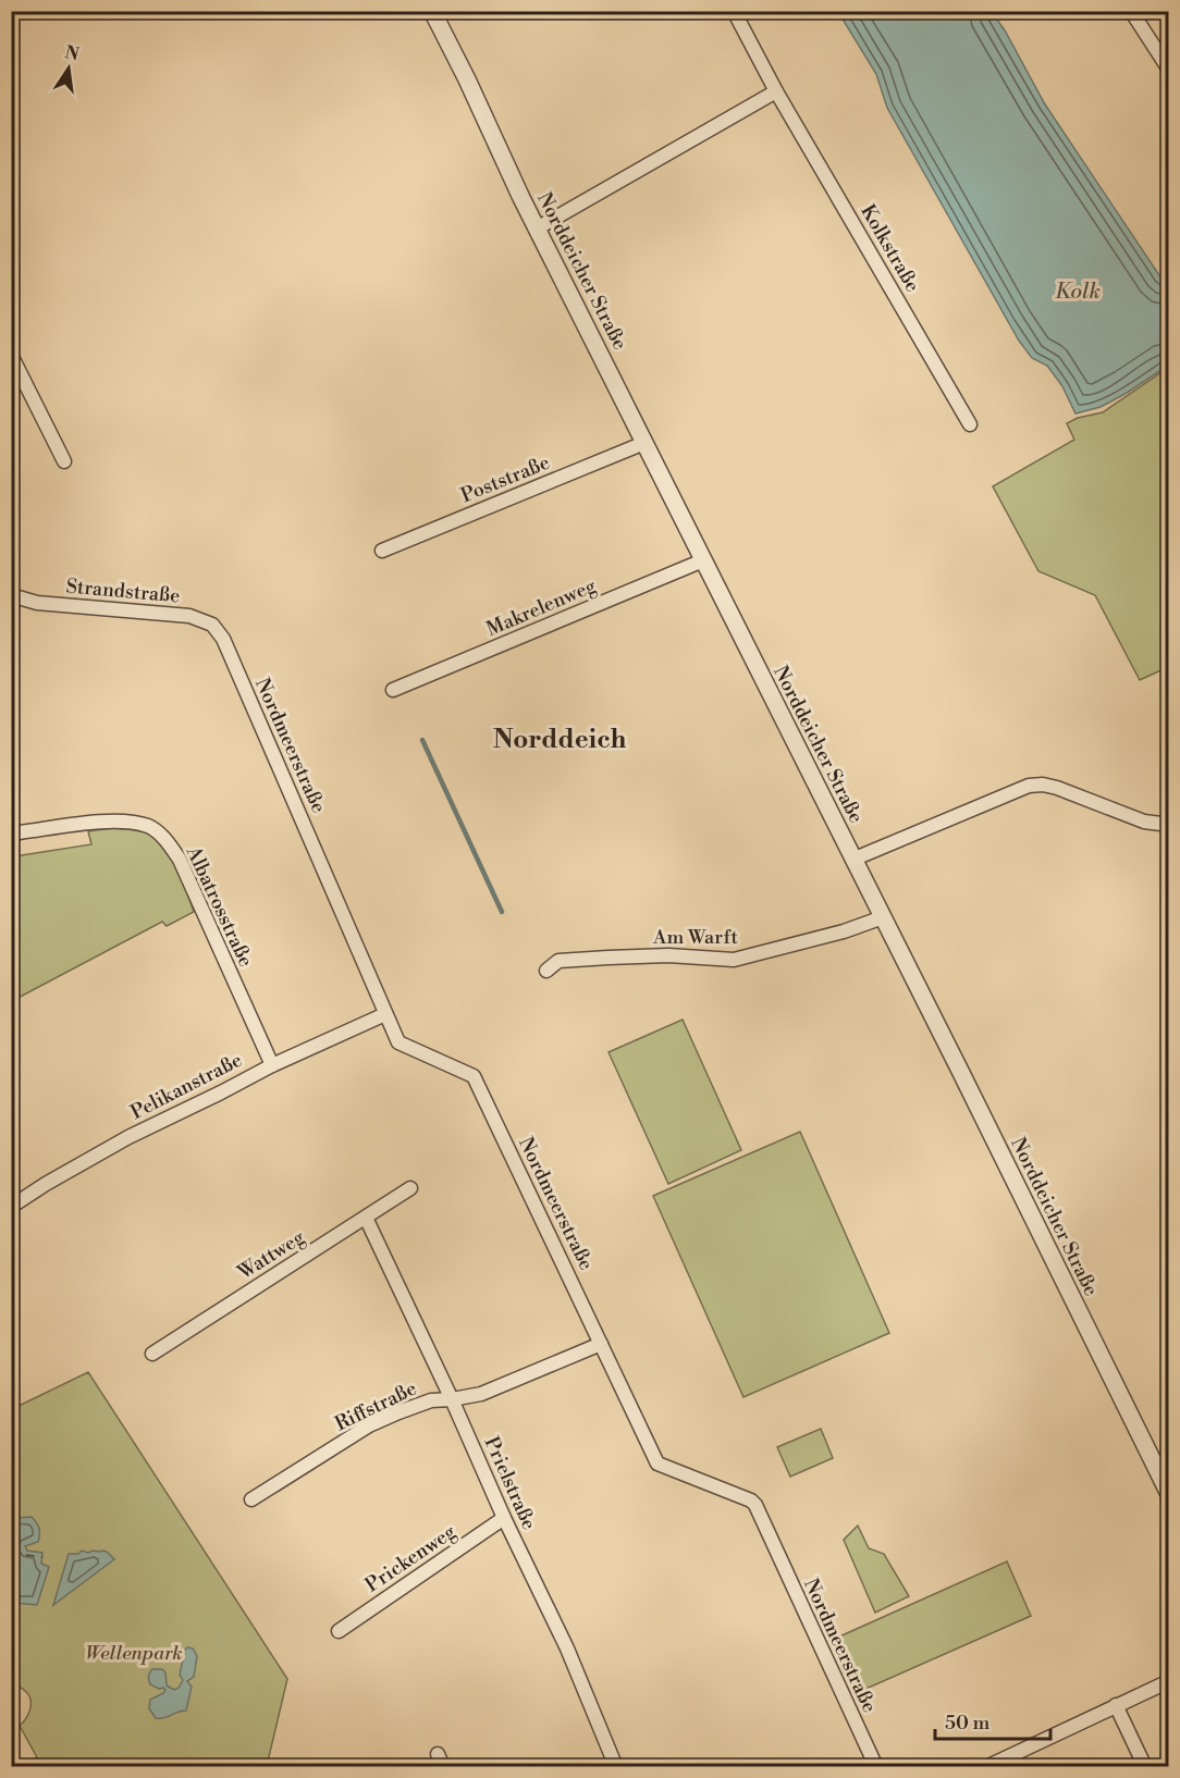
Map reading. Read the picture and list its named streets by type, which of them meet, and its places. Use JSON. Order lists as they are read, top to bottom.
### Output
{
  "streets": {
    "street": [
      "Kolkstraße",
      "Norddeicher Straße",
      "Poststraße",
      "Strandstraße",
      "Makrelenweg",
      "Nordmeerstraße",
      "Albatrosstraße",
      "Am Warft",
      "Pelikanstraße",
      "Wattweg",
      "Riffstraße",
      "Prielstraße",
      "Prickenweg"
    ]
  },
  "crossings": [
    ["Norddeicher Straße", "Poststraße"],
    ["Norddeicher Straße", "Makrelenweg"],
    ["Norddeicher Straße", "Am Warft"],
    ["Strandstraße", "Nordmeerstraße"],
    ["Nordmeerstraße", "Pelikanstraße"],
    ["Nordmeerstraße", "Riffstraße"],
    ["Albatrosstraße", "Pelikanstraße"],
    ["Wattweg", "Prielstraße"],
    ["Riffstraße", "Prielstraße"],
    ["Prielstraße", "Prickenweg"]
  ],
  "districts": ["Norddeich"],
  "water": ["Kolk"],
  "parks": ["Wellenpark"],
  "scale_bar": "50 m",
  "north": "top"
}
